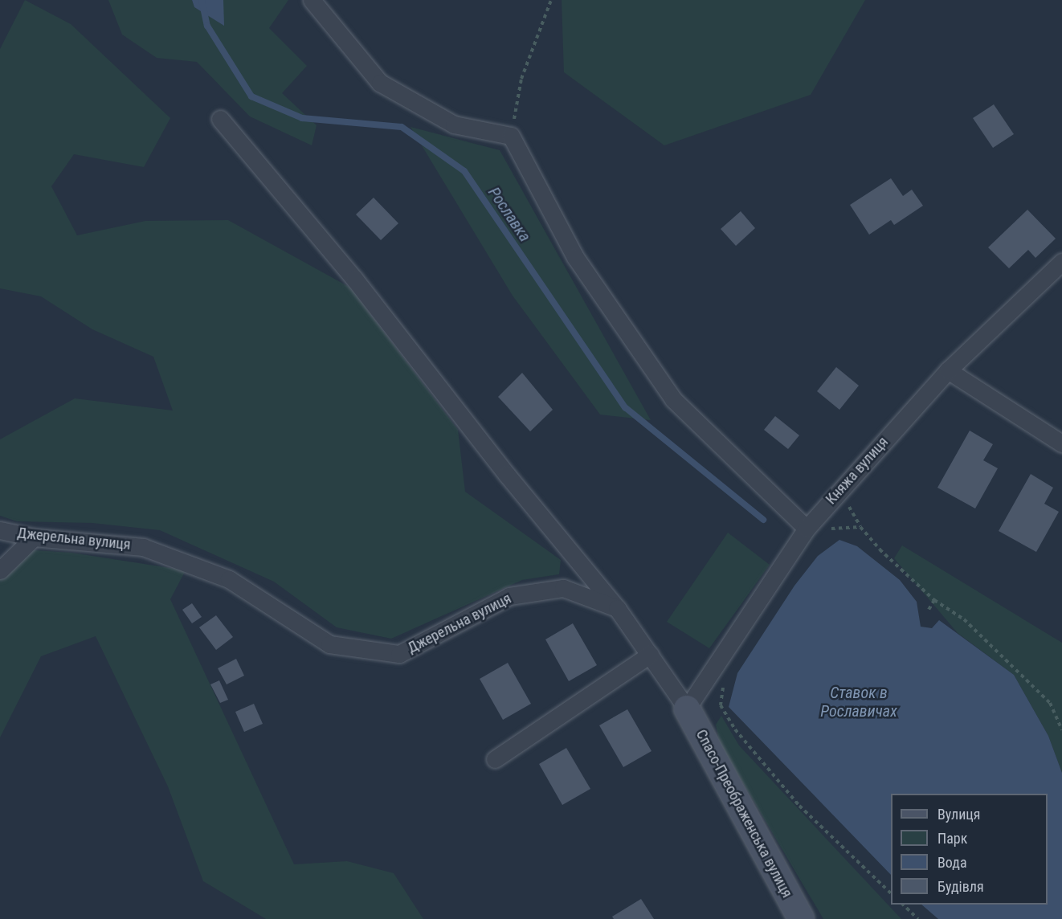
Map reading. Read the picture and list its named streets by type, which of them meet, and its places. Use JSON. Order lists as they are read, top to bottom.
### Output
{
  "streets": {
    "street": ["Княжа вулиця", "Джерельна вулиця", "Спасо-Преображенська вулиця"]
  },
  "crossings": [
    ["Княжа вулиця", "Спасо-Преображенська вулиця"]
  ],
  "water": ["Рославка", "Ставок в Рославичах"],
  "legend": [
    "Вулиця",
    "Парк",
    "Вода",
    "Будівля"
  ]
}
